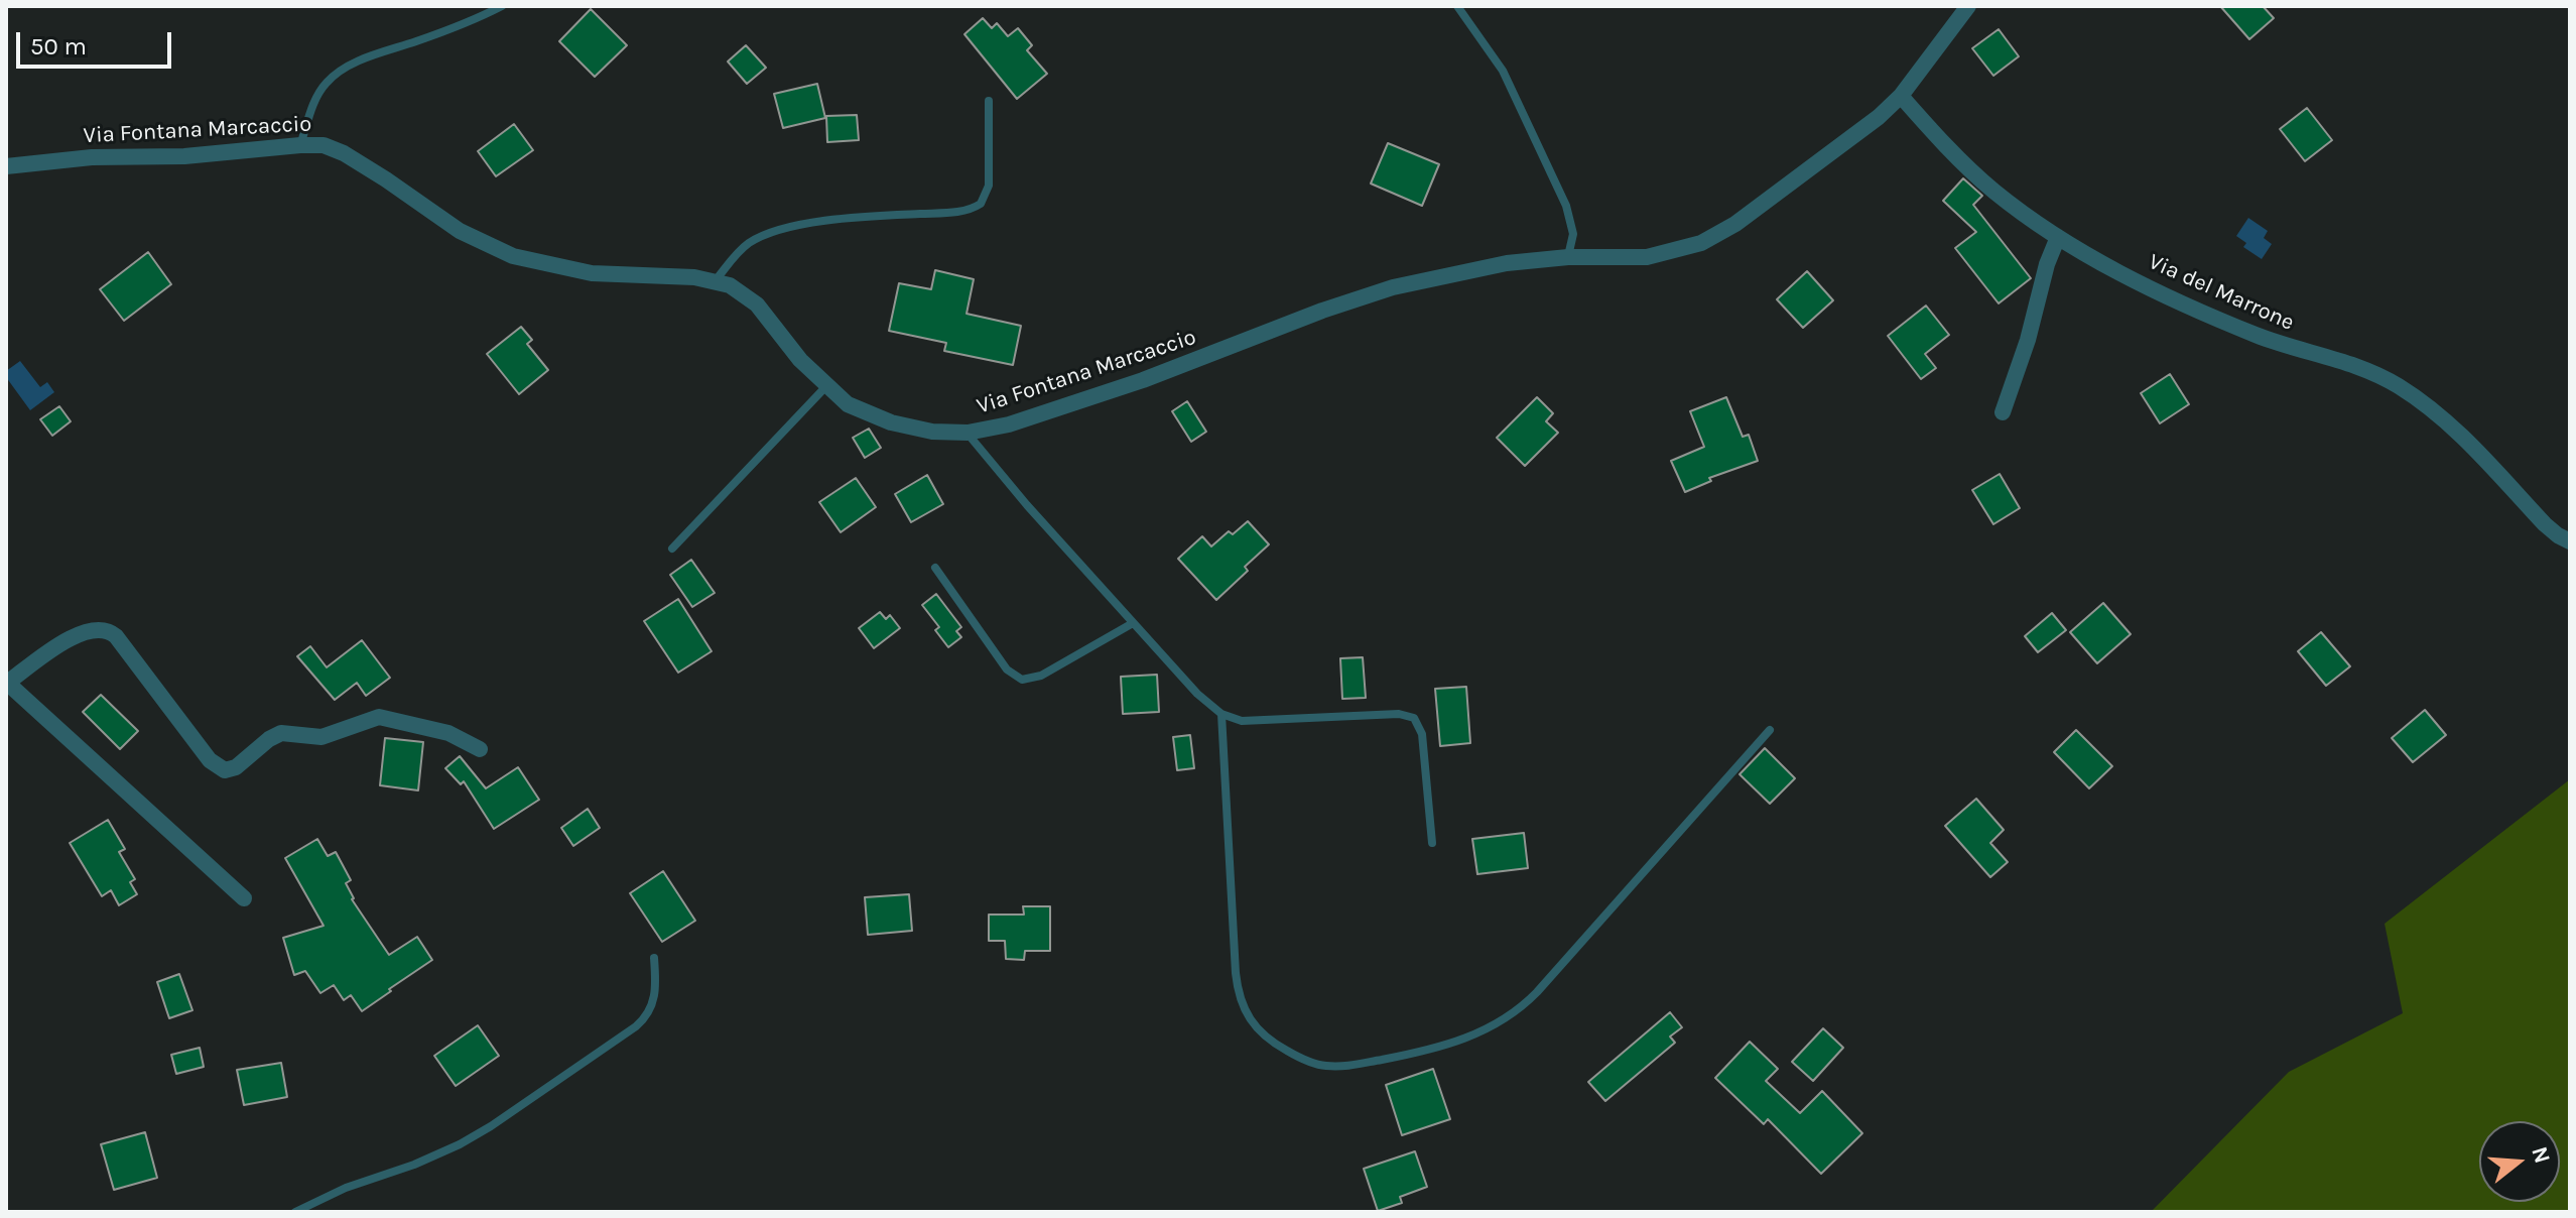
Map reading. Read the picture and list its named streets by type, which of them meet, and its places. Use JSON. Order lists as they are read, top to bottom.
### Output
{
  "streets": {
    "street": ["Via Fontana Marcaccio", "Via del Marrone"]
  },
  "crossings": [
    ["Via Fontana Marcaccio", "Via del Marrone"]
  ],
  "scale_bar": "50 m",
  "north": "right"
}
